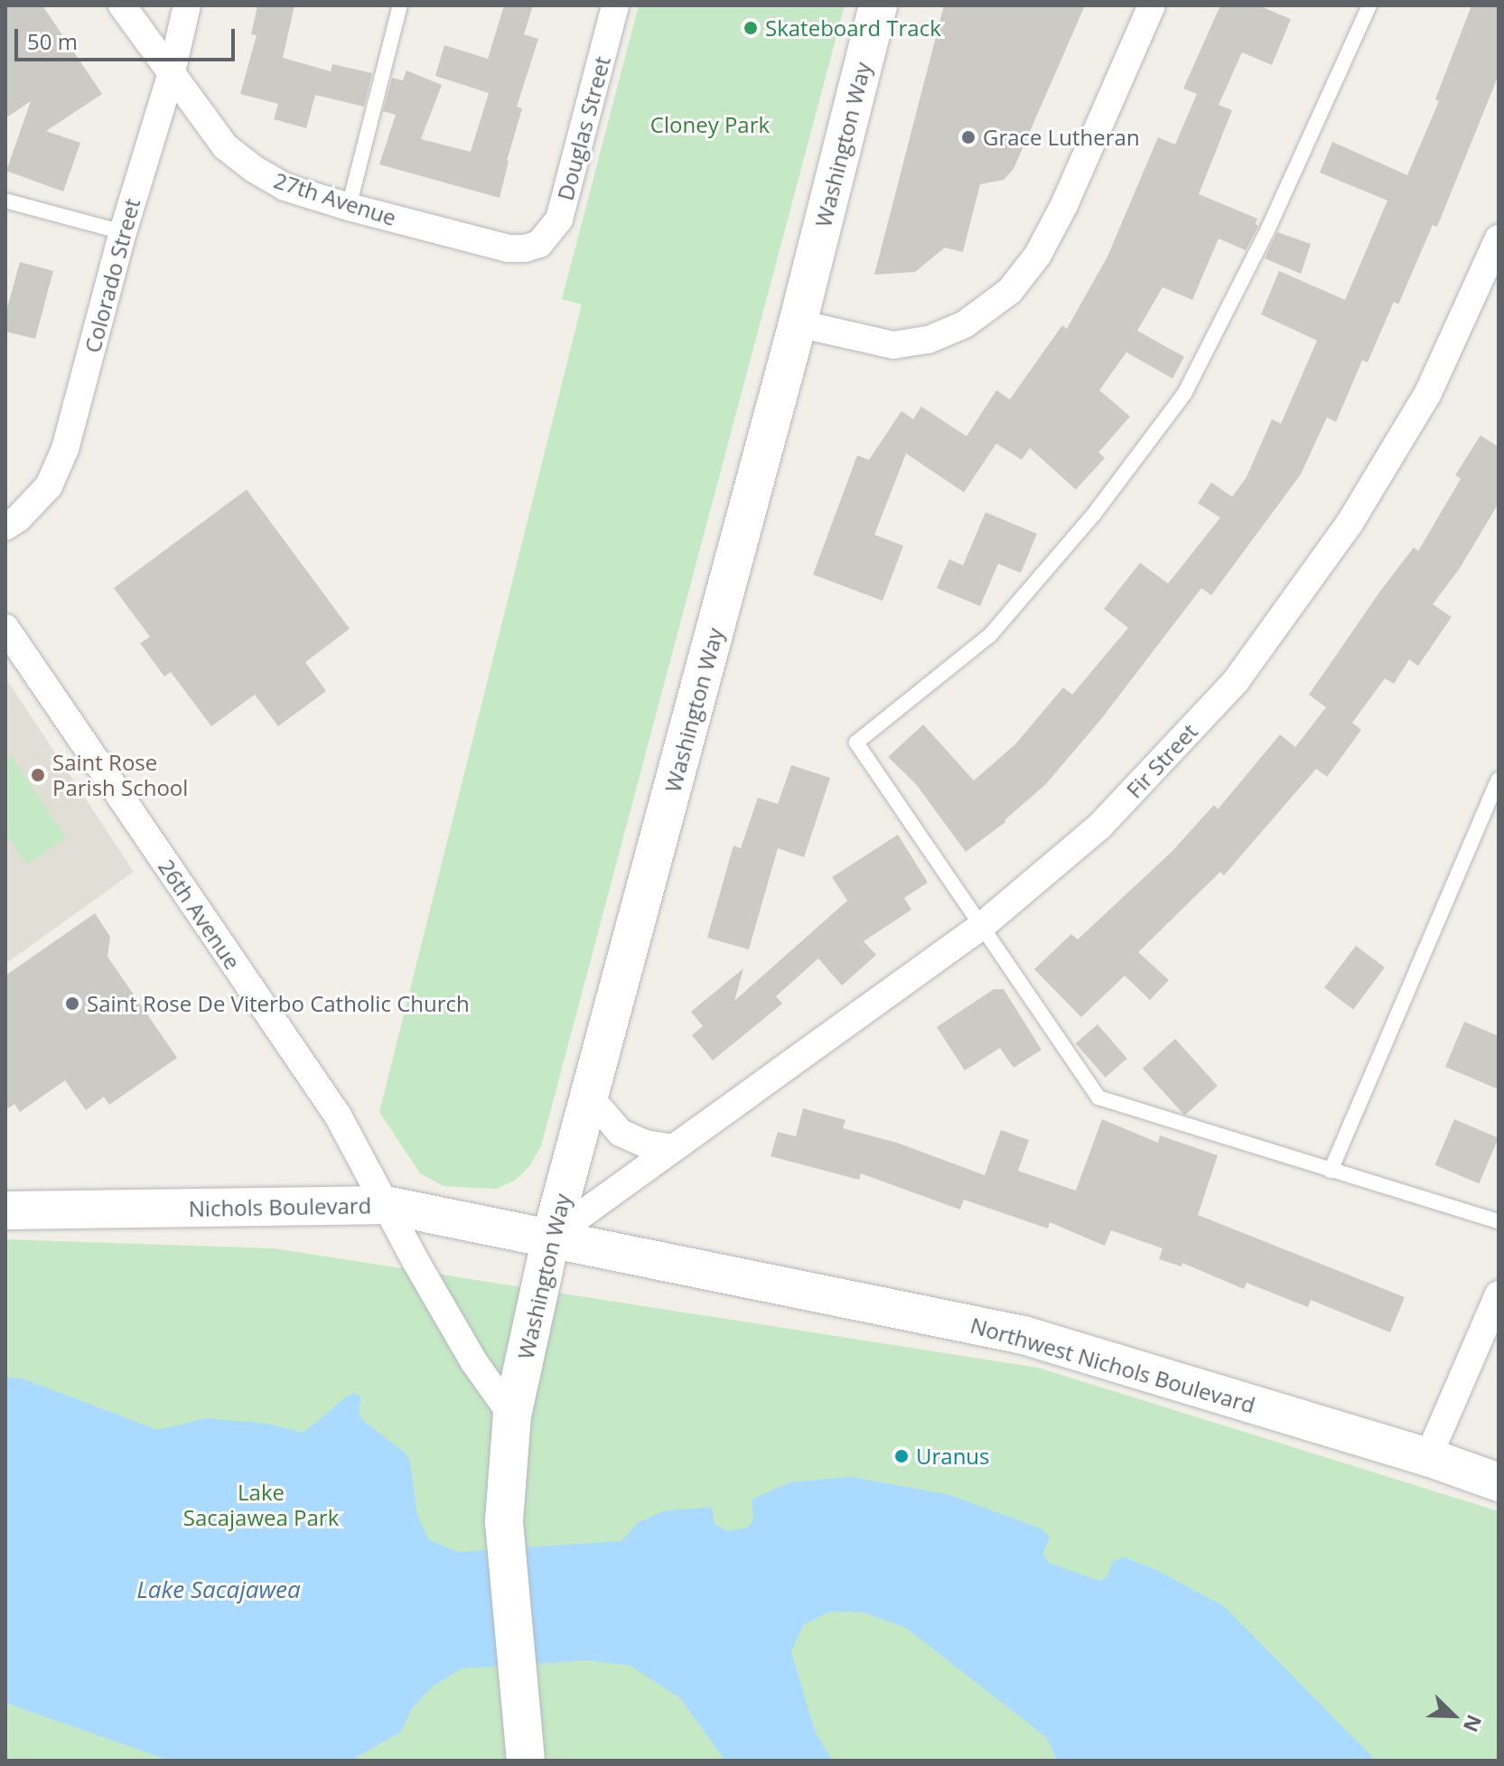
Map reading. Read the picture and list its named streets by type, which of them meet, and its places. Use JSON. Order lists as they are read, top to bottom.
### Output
{
  "streets": {
    "main road": ["Washington Way", "Nichols Boulevard", "Northwest Nichols Boulevard"],
    "street": [
      "Douglas Street",
      "27th Avenue",
      "Colorado Street",
      "Fir Street",
      "26th Avenue"
    ]
  },
  "crossings": [
    ["Douglas Street", "27th Avenue"],
    ["Washington Way", "Fir Street"],
    ["Washington Way", "Nichols Boulevard"],
    ["Washington Way", "Northwest Nichols Boulevard"],
    ["27th Avenue", "Colorado Street"],
    ["Fir Street", "Nichols Boulevard"],
    ["Fir Street", "Northwest Nichols Boulevard"],
    ["26th Avenue", "Nichols Boulevard"],
    ["Nichols Boulevard", "Northwest Nichols Boulevard"]
  ],
  "water": ["Lake Sacajawea"],
  "parks": ["Cloney Park", "Lake Sacajawea Park"],
  "places": [
    "Skateboard Track",
    "Grace Lutheran",
    "Saint Rose Parish School",
    "Saint Rose De Viterbo Catholic Church",
    "Uranus"
  ],
  "scale_bar": "50 m",
  "north": "bottom right"
}
